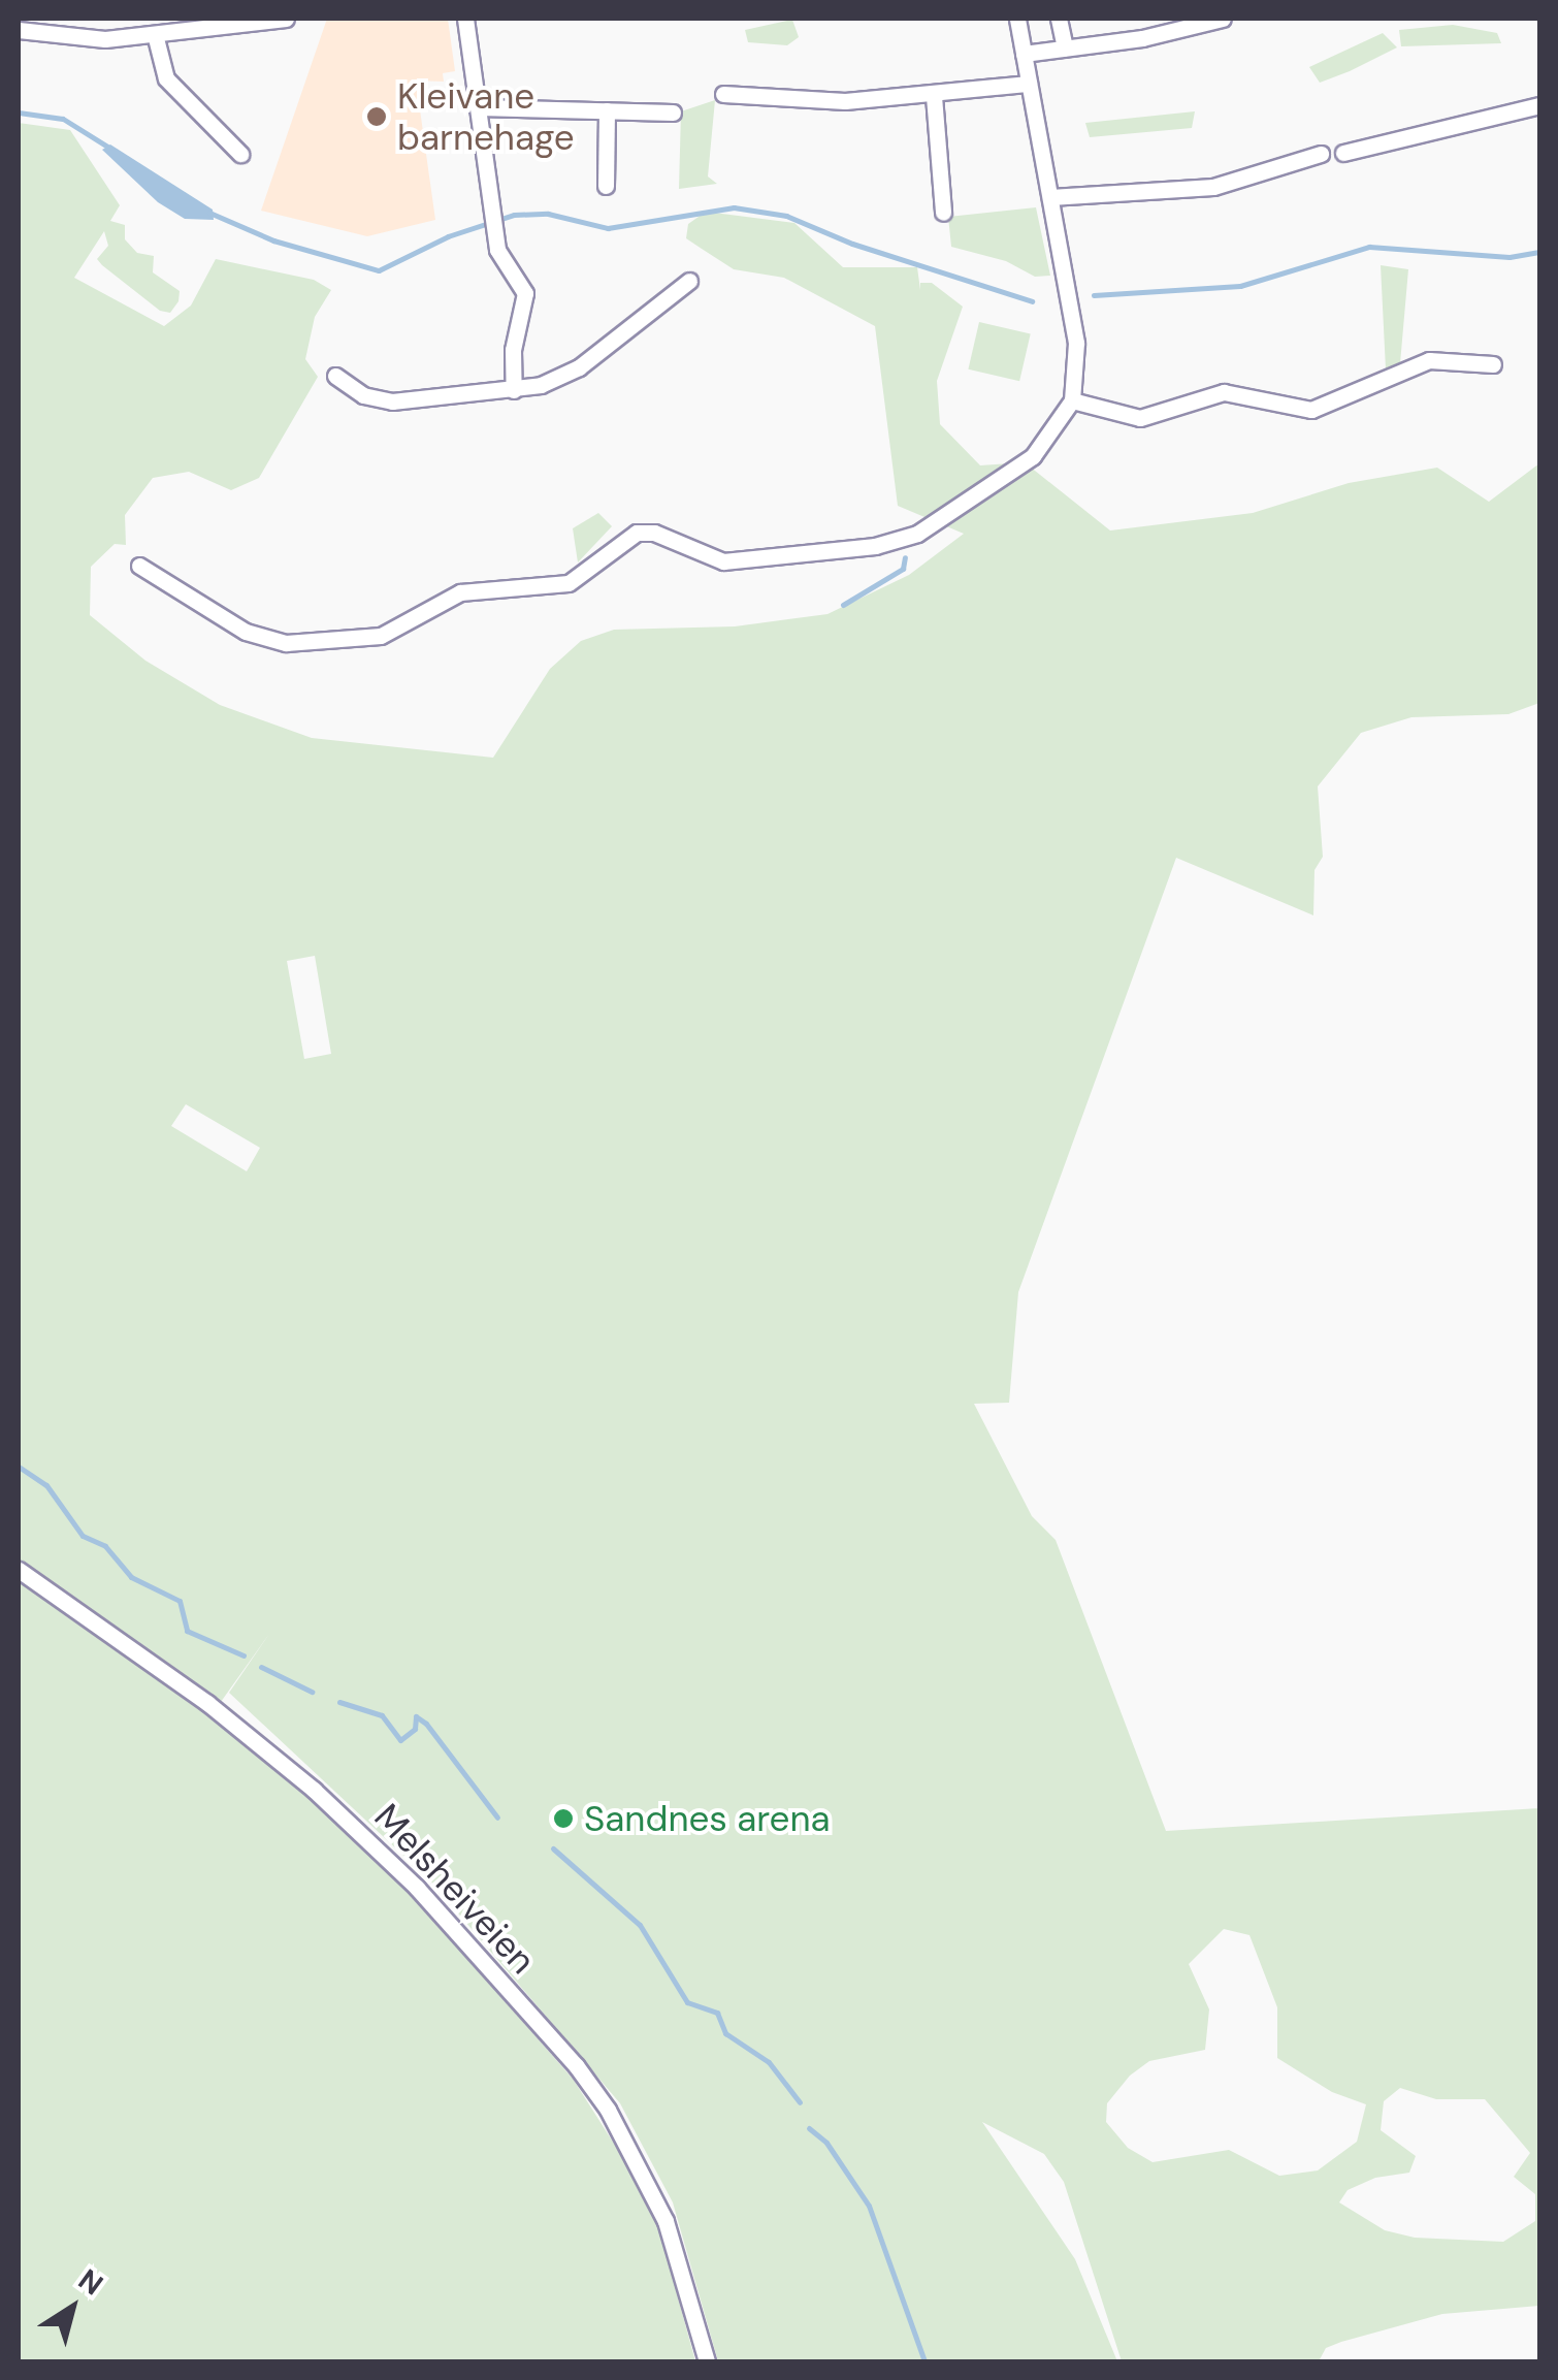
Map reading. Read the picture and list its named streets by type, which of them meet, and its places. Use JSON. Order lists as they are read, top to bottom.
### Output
{
  "streets": {
    "street": ["Melsheiveien"]
  },
  "places": ["Kleivane barnehage", "Sandnes arena"],
  "north": "top right"
}
